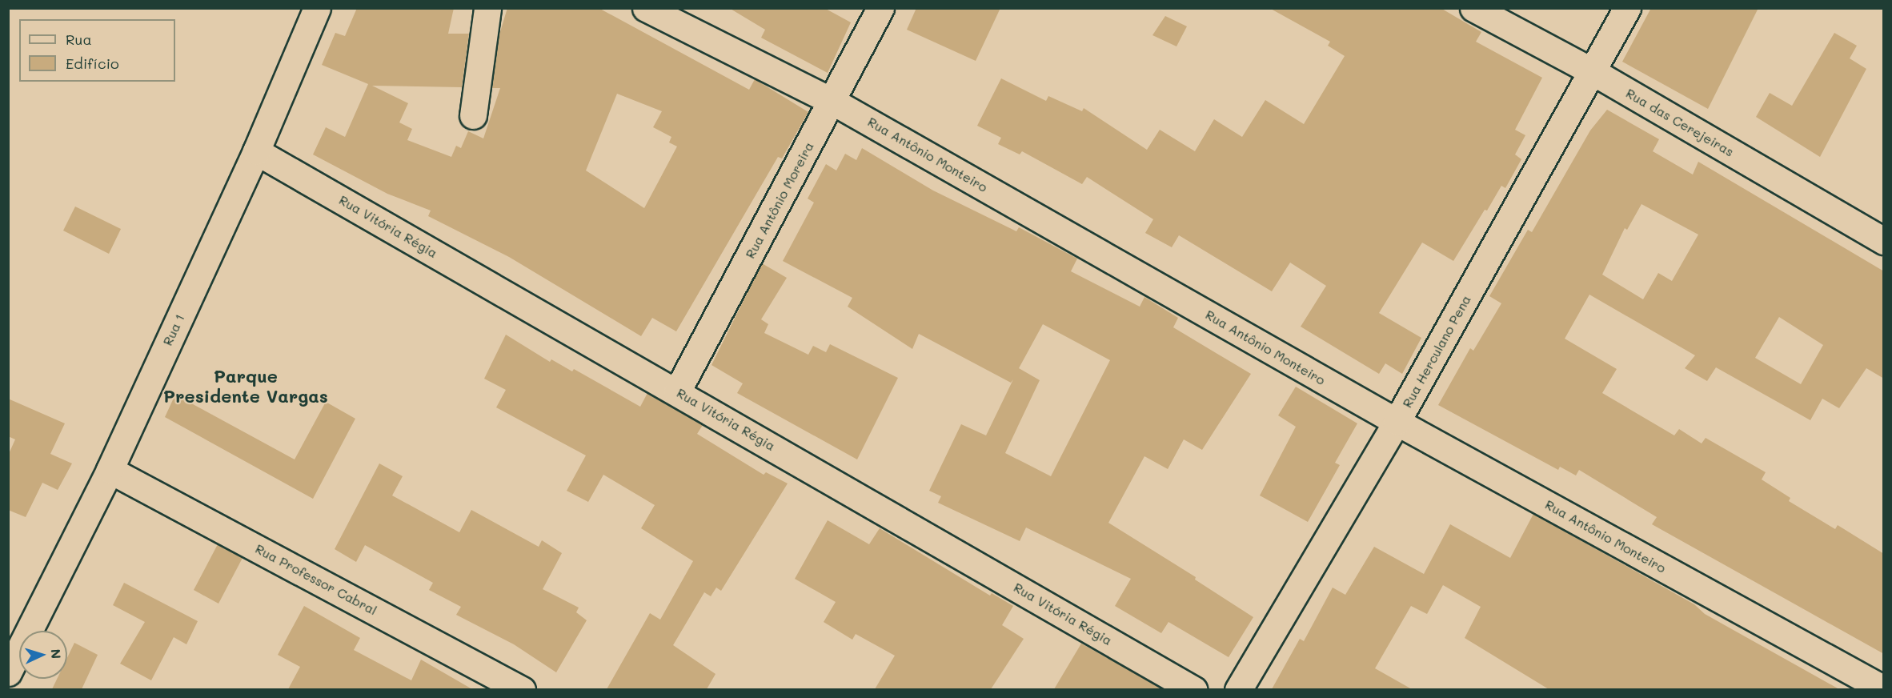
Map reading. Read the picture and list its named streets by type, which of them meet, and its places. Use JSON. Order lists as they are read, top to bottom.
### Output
{
  "streets": {
    "street": [
      "Rua das Cerejeiras",
      "Rua Antônio Monteiro",
      "Rua Antônio Moreira",
      "Rua Vitória Régia",
      "Rua 1",
      "Rua Herculano Pena",
      "Rua Professor Cabral"
    ]
  },
  "crossings": [
    ["Rua das Cerejeiras", "Rua Herculano Pena"],
    ["Rua Antônio Monteiro", "Rua Antônio Moreira"],
    ["Rua Antônio Monteiro", "Rua Herculano Pena"],
    ["Rua Antônio Moreira", "Rua Vitória Régia"],
    ["Rua Vitória Régia", "Rua 1"],
    ["Rua 1", "Rua Professor Cabral"]
  ],
  "districts": ["Parque Presidente Vargas"],
  "legend": ["Rua", "Edifício"],
  "north": "right"
}
